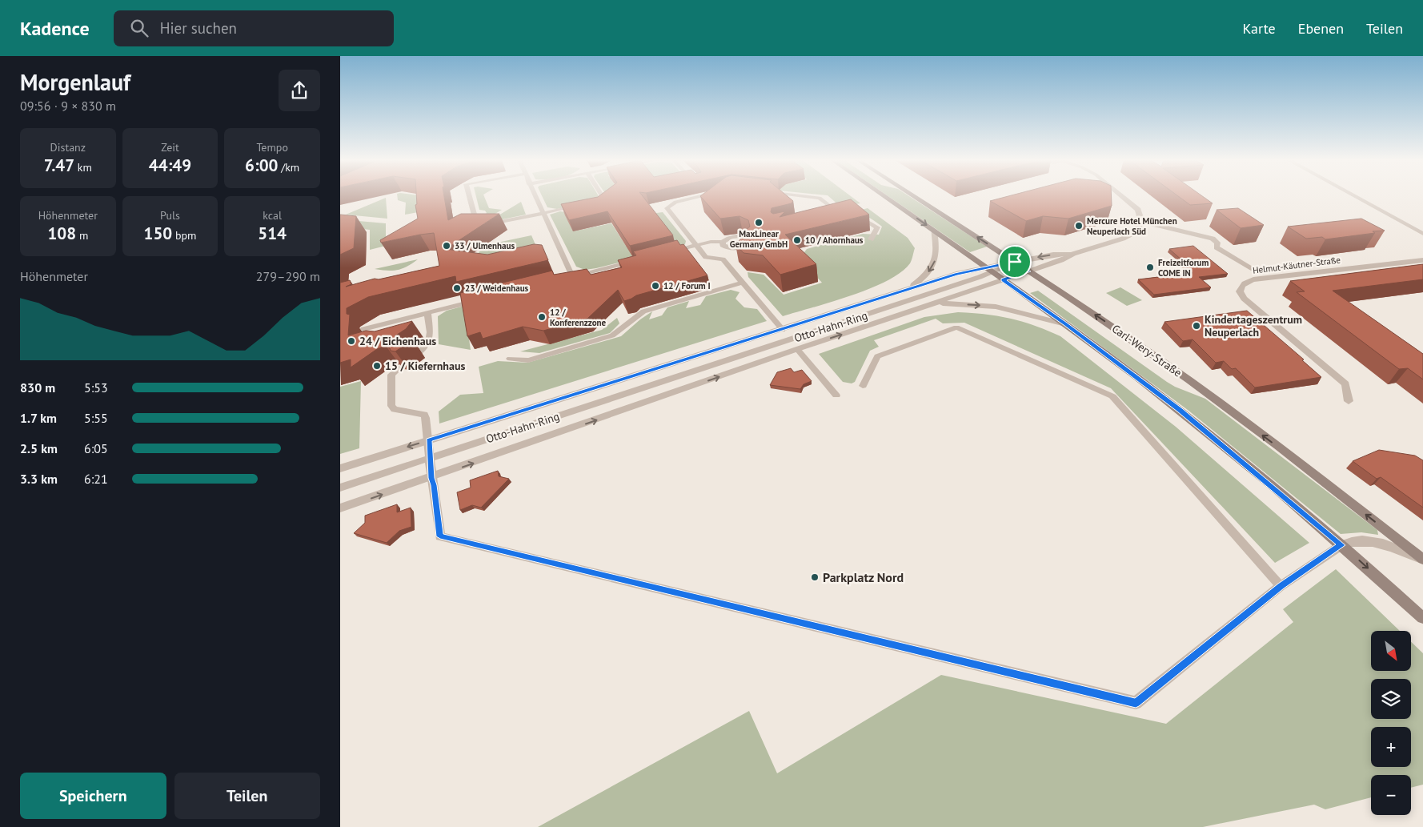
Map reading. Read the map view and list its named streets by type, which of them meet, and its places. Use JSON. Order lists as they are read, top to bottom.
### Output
{
  "streets": {
    "main road": ["Carl-Wery-Straße"],
    "street": ["Helmut-Käutner-Straße", "Otto-Hahn-Ring"]
  },
  "crossings": [
    ["Otto-Hahn-Ring", "Carl-Wery-Straße"]
  ],
  "places": [
    "MaxLinear Germany GmbH",
    "Mercure Hotel München Neuperlach Süd",
    "10 / Ahornhaus",
    "33 / Ulmenhaus",
    "Freizeitforum COME IN",
    "12 / Forum I",
    "23 / Weidenhaus",
    "12 / Konferenzzone",
    "Kindertageszentrum Neuperlach",
    "24 / Eichenhaus",
    "15 / Kiefernhaus",
    "Parkplatz Nord"
  ],
  "north": "bottom right",
  "page": {
    "header": "Kadence",
    "search": "Hier suchen",
    "nav": ["Karte", "Ebenen", "Teilen"],
    "heading": ["Morgenlauf", "09:56 · 9 × 830 m"],
    "stats": [
      ["Distanz", "7.47 km"],
      ["Zeit", "44:49"],
      ["Tempo", "6:00 /km"],
      ["Höhenmeter", "108 m"],
      ["Puls", "150 bpm"],
      ["kcal", "514"]
    ],
    "chart": ["Höhenmeter", "279–290 m"],
    "list": [
      {
        "name": "830 m",
        "note": "5:53"
      },
      {
        "name": "1.7 km",
        "note": "5:55"
      },
      {
        "name": "2.5 km",
        "note": "6:05"
      },
      {
        "name": "3.3 km",
        "note": "6:21"
      }
    ],
    "map_buttons": ["+", "−"],
    "buttons": ["Speichern", "Teilen"]
  }
}
